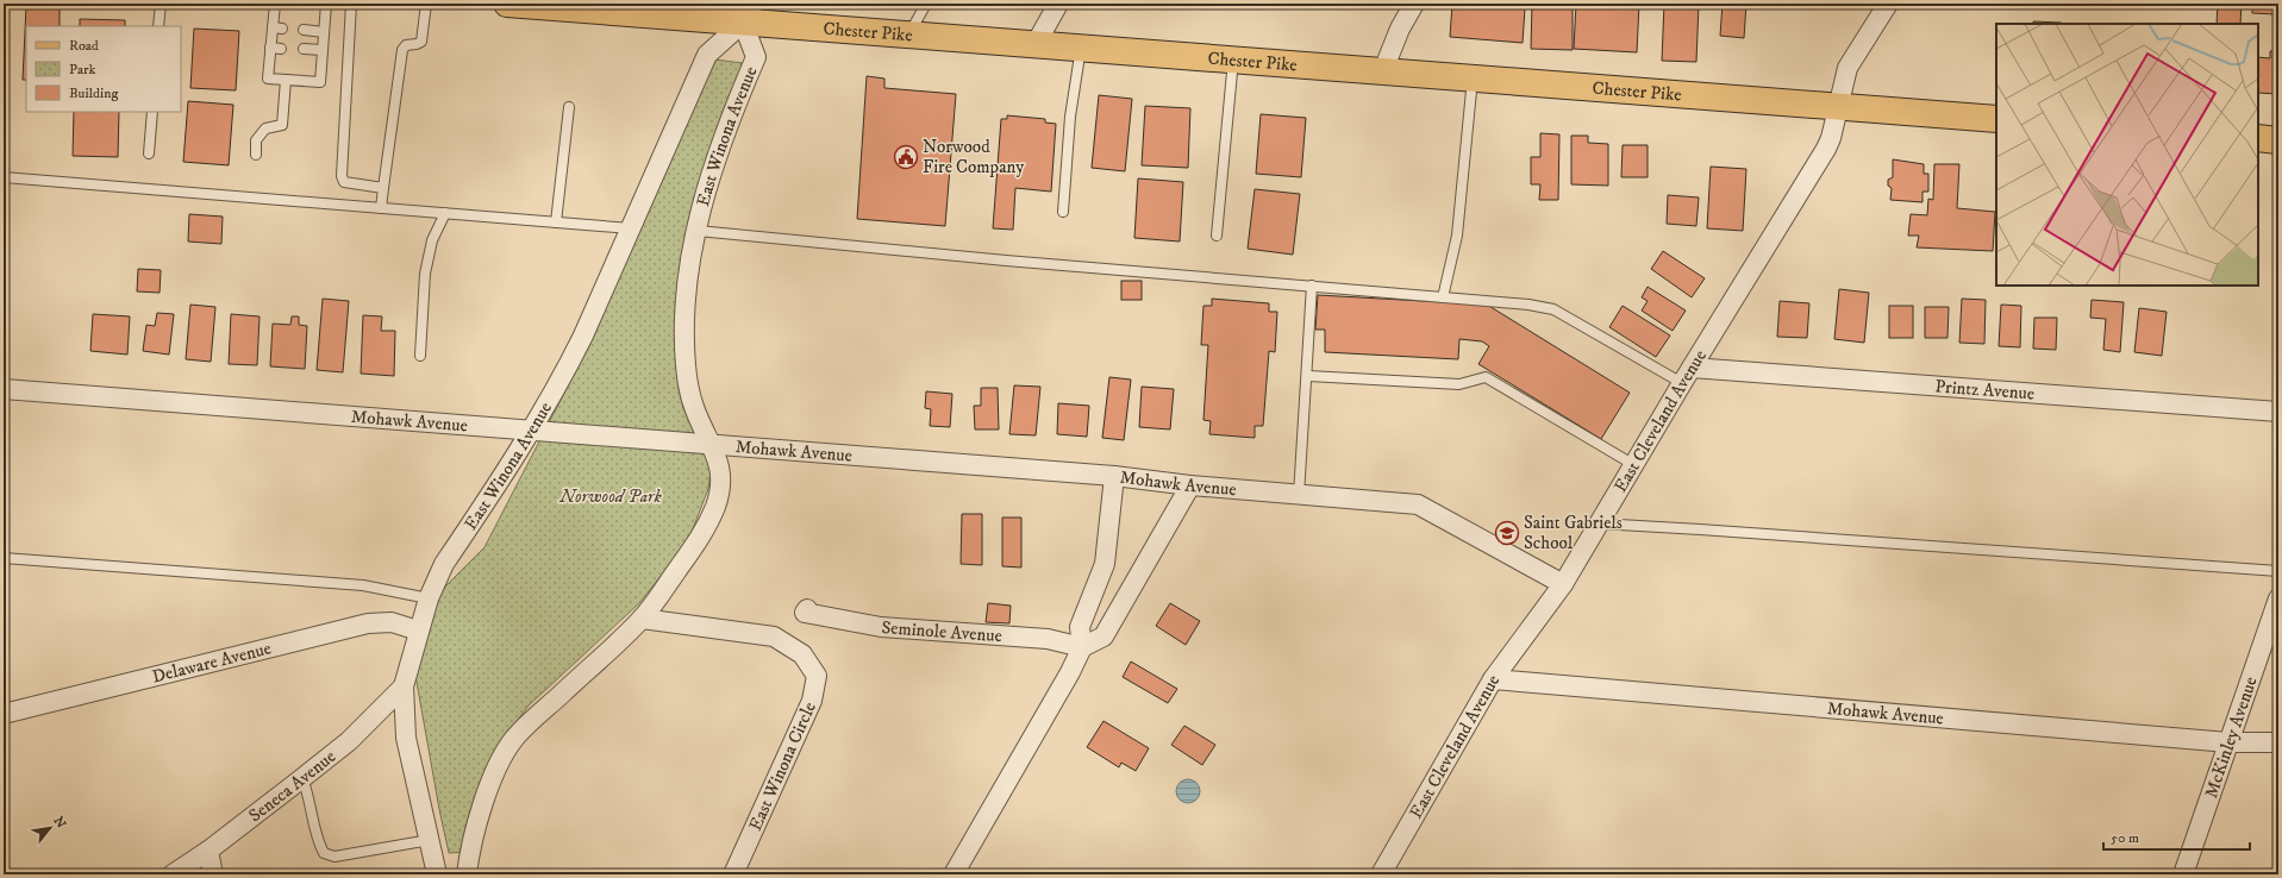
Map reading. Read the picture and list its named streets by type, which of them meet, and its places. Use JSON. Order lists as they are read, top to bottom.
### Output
{
  "streets": {
    "main road": ["Chester Pike"],
    "street": [
      "East Winona Avenue",
      "Printz Avenue",
      "Mohawk Avenue",
      "East Cleveland Avenue",
      "Seminole Avenue",
      "Delaware Avenue",
      "McKinley Avenue",
      "East Winona Circle",
      "Seneca Avenue"
    ]
  },
  "crossings": [
    ["Chester Pike", "East Winona Avenue"],
    ["Chester Pike", "East Cleveland Avenue"],
    ["East Winona Avenue", "Mohawk Avenue"],
    ["East Winona Avenue", "Delaware Avenue"],
    ["East Winona Avenue", "East Winona Circle"],
    ["East Winona Avenue", "Seneca Avenue"],
    ["Printz Avenue", "East Cleveland Avenue"],
    ["Mohawk Avenue", "East Cleveland Avenue"],
    ["Mohawk Avenue", "McKinley Avenue"]
  ],
  "parks": ["Norwood Park"],
  "places": {
    "public building": ["Norwood Fire Company"],
    "school or university": ["Saint Gabriels School"]
  },
  "legend": ["Road", "Park", "Building"],
  "scale_bar": "50 m",
  "north": "top right"
}
